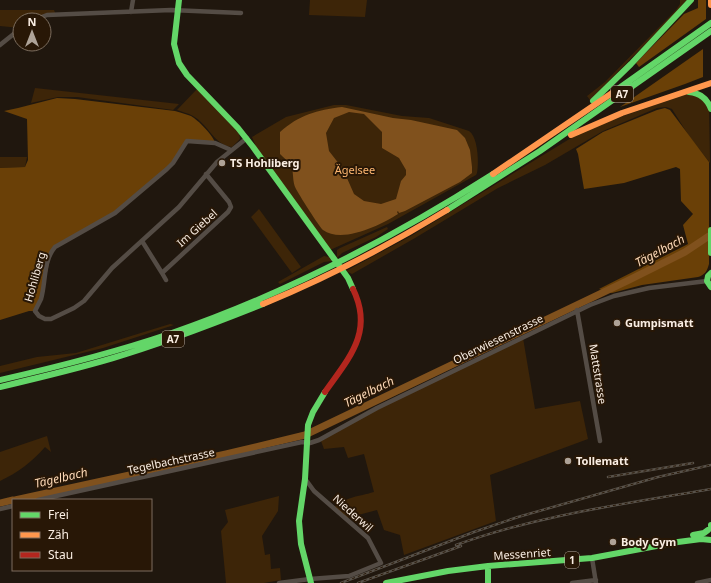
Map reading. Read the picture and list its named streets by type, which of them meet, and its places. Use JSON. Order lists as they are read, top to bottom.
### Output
{
  "streets": {
    "main road": ["A7", "Messenriet", "1"],
    "street": [
      "Im Giebel",
      "Hohliberg",
      "Oberwiesenstrasse",
      "Mattstrasse",
      "Tegelbachstrasse",
      "Niederwil"
    ]
  },
  "crossings": [
    ["Im Giebel", "Hohliberg"],
    ["Oberwiesenstrasse", "Mattstrasse"],
    ["Oberwiesenstrasse", "Tegelbachstrasse"]
  ],
  "water": ["Tägelbach"],
  "parks": ["Ägelsee"],
  "places": [
    "TS Hohliberg",
    "Gumpismatt",
    "Tollematt",
    "Body Gym"
  ],
  "legend": ["Frei", "Zäh", "Stau"],
  "north": "top"
}
